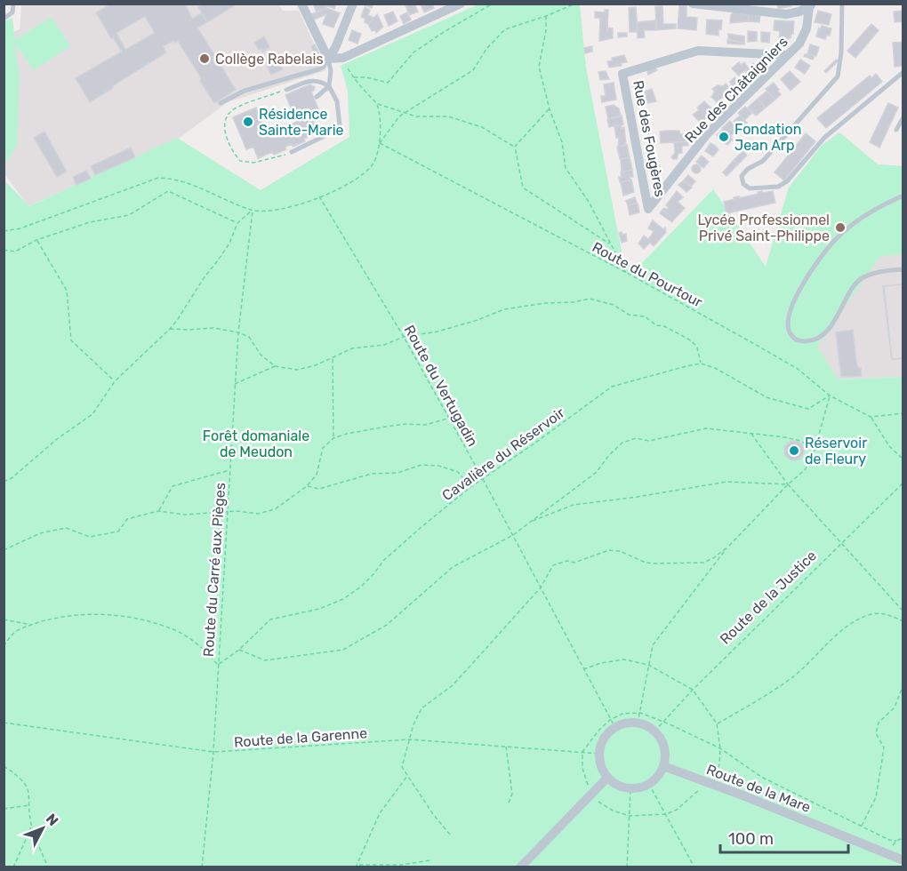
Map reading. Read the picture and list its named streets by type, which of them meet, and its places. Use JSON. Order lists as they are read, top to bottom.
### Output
{
  "streets": {
    "street": ["Rue des Châtaigniers", "Rue des Fougères", "Route de la Mare"],
    "path": [
      "Route du Pourtour",
      "Route du Vertugadin",
      "Cavalière du Réservoir",
      "Route du Carré aux Pièges",
      "Route de la Justice",
      "Route de la Garenne"
    ]
  },
  "crossings": [
    ["Rue des Châtaigniers", "Rue des Fougères"],
    ["Route du Vertugadin", "Cavalière du Réservoir"],
    ["Route du Vertugadin", "Route de la Justice"],
    ["Route du Vertugadin", "Route de la Garenne"],
    ["Route du Vertugadin", "Route de la Mare"],
    ["Cavalière du Réservoir", "Route du Carré aux Pièges"],
    ["Route du Carré aux Pièges", "Route de la Garenne"],
    ["Route de la Justice", "Route de la Garenne"],
    ["Route de la Justice", "Route de la Mare"],
    ["Route de la Garenne", "Route de la Mare"]
  ],
  "parks": ["Forêt domaniale de Meudon"],
  "places": [
    "Collège Rabelais",
    "Résidence Sainte-Marie",
    "Fondation Jean Arp",
    "Lycée Professionnel Privé Saint-Philippe",
    "Réservoir de Fleury"
  ],
  "scale_bar": "100 m",
  "north": "top right"
}
